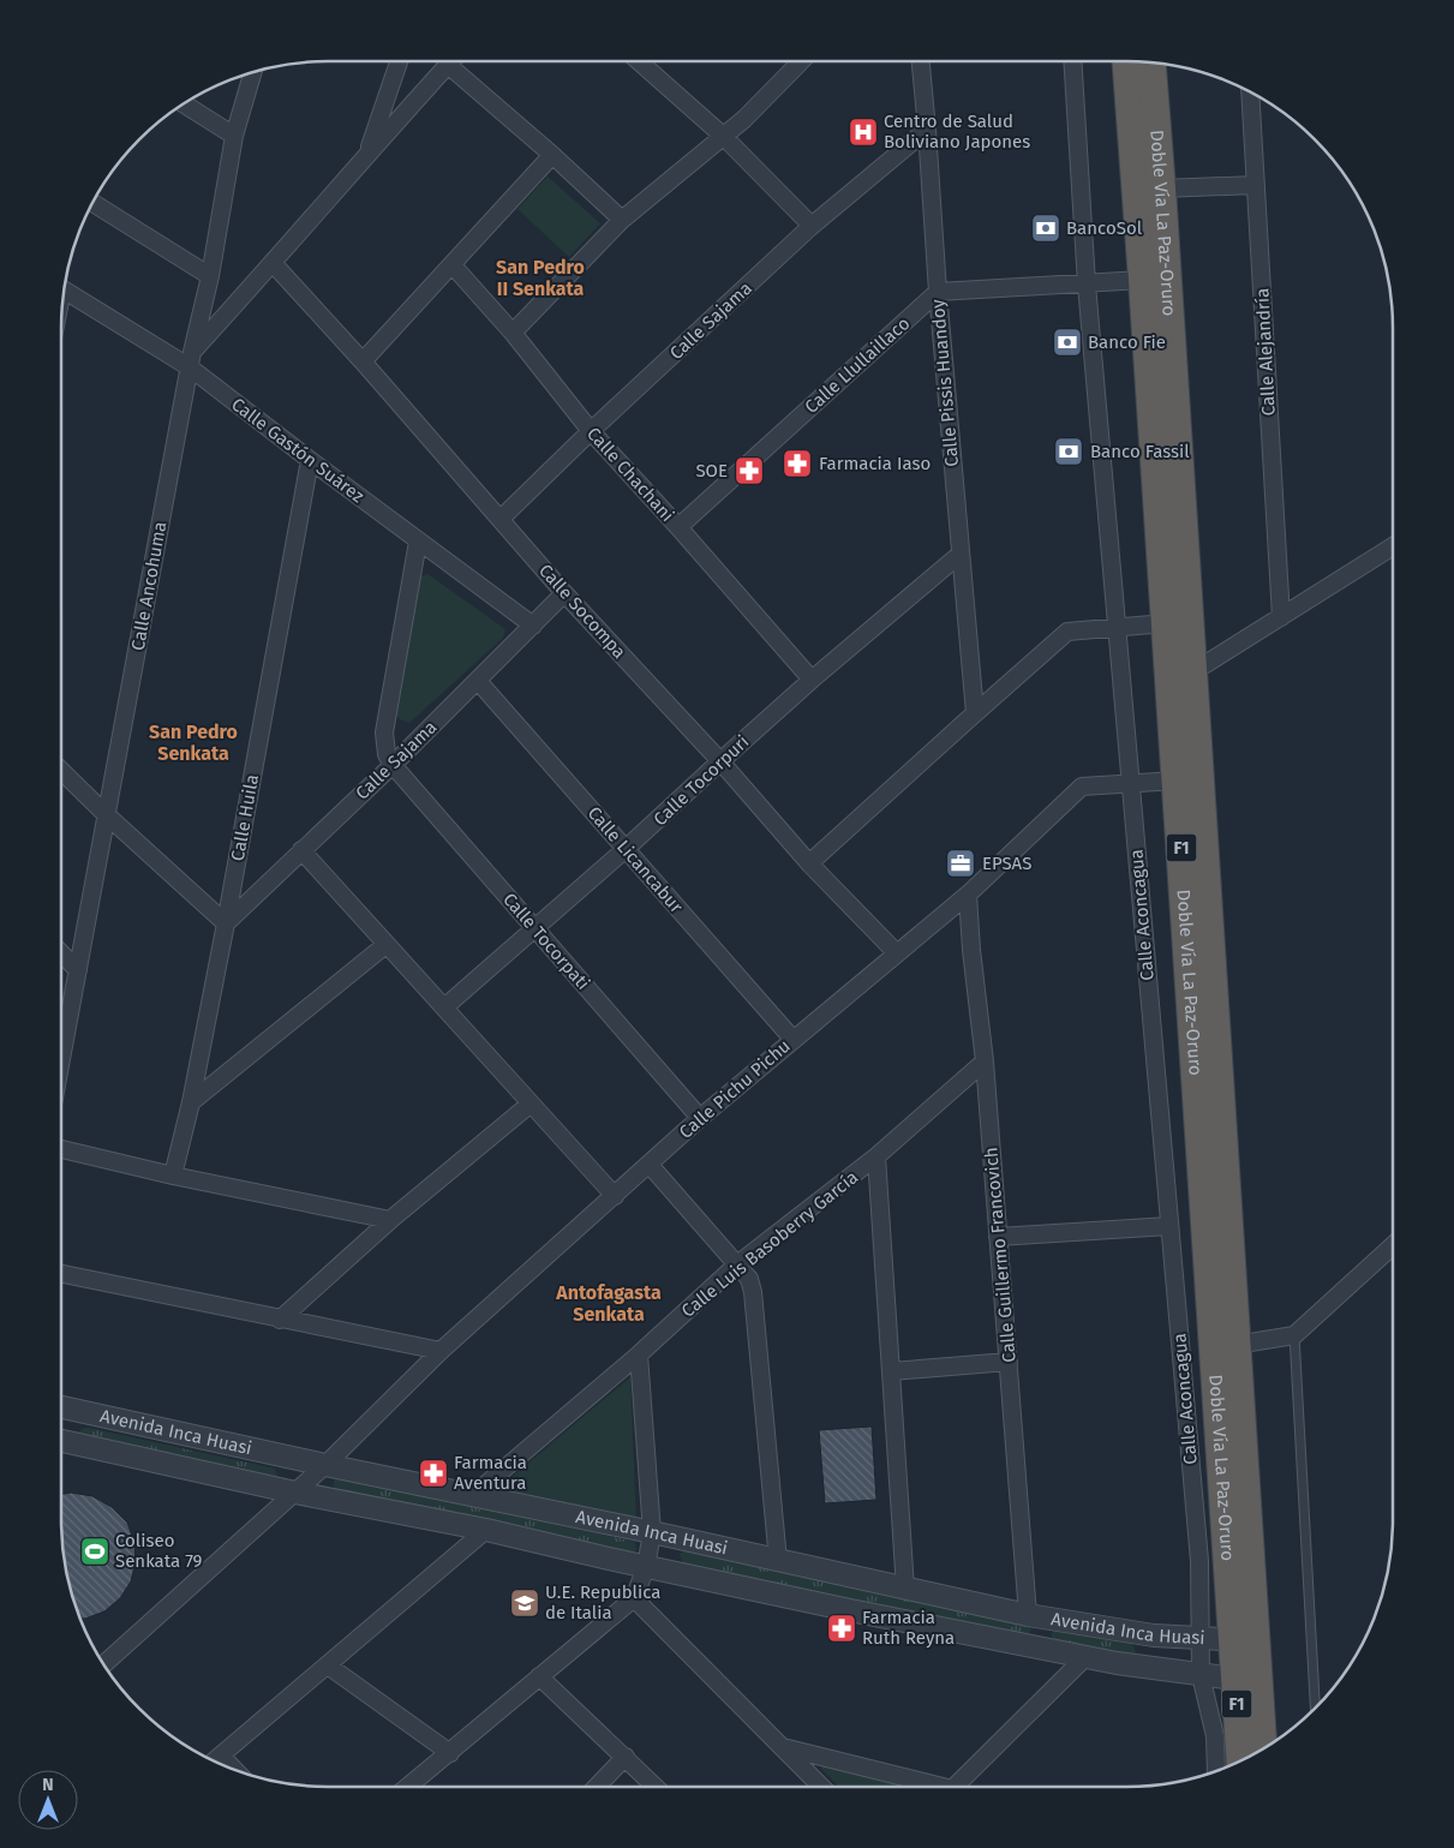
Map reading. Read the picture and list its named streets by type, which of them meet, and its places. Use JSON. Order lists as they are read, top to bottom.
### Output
{
  "streets": {
    "highway": ["Doble Vía La Paz-Oruro", "F1"],
    "street": [
      "Calle Sajama",
      "Calle Alejandría",
      "Calle Llullaillaco",
      "Calle Pissis Huandoy",
      "Calle Gastón Suárez",
      "Calle Chachani",
      "Calle Ancohuma",
      "Calle Socompa",
      "Calle Tocorpuri",
      "Calle Huila",
      "Calle Licancabur",
      "Calle Aconcagua",
      "Calle Tocorpati",
      "Calle Pichu Pichu",
      "Calle Luis Basoberry García",
      "Calle Guillermo Francovich",
      "Avenida Inca Huasi"
    ]
  },
  "crossings": [
    ["Doble Vía La Paz-Oruro", "Calle Pichu Pichu"],
    ["Doble Vía La Paz-Oruro", "Avenida Inca Huasi"],
    ["Calle Sajama", "Calle Pissis Huandoy"],
    ["Calle Sajama", "Calle Gastón Suárez"],
    ["Calle Sajama", "Calle Chachani"],
    ["Calle Sajama", "Calle Socompa"],
    ["Calle Sajama", "Calle Huila"],
    ["Calle Sajama", "Calle Licancabur"],
    ["Calle Sajama", "Calle Tocorpati"],
    ["Calle Llullaillaco", "Calle Pissis Huandoy"],
    ["Calle Llullaillaco", "Calle Chachani"],
    ["Calle Pissis Huandoy", "Calle Tocorpuri"],
    ["Calle Gastón Suárez", "Calle Ancohuma"],
    ["Calle Gastón Suárez", "Calle Huila"],
    ["Calle Chachani", "Calle Tocorpuri"],
    ["Calle Socompa", "Calle Tocorpuri"],
    ["Calle Socompa", "Calle Pichu Pichu"],
    ["Calle Tocorpuri", "Calle Licancabur"],
    ["Calle Tocorpuri", "Calle Tocorpati"],
    ["Calle Licancabur", "Calle Pichu Pichu"],
    ["Calle Aconcagua", "Calle Pichu Pichu"],
    ["Calle Aconcagua", "Avenida Inca Huasi"],
    ["Calle Tocorpati", "Calle Pichu Pichu"],
    ["Calle Pichu Pichu", "Calle Guillermo Francovich"],
    ["Calle Pichu Pichu", "Avenida Inca Huasi"],
    ["Calle Luis Basoberry García", "Calle Guillermo Francovich"],
    ["Calle Luis Basoberry García", "Avenida Inca Huasi"],
    ["Calle Guillermo Francovich", "Avenida Inca Huasi"]
  ],
  "districts": ["San Pedro II Senkata", "San Pedro Senkata", "Antofagasta Senkata"],
  "places": {
    "hospital": ["Centro de Salud Boliviano Japones"],
    "bank": ["BancoSol", "Banco Fie", "Banco Fassil"],
    "pharmacy": [
      "Farmacia Iaso",
      "SOE",
      "Farmacia Aventura",
      "Farmacia Ruth Reyna"
    ],
    "office": ["EPSAS"],
    "sports": ["Coliseo Senkata 79"],
    "school or university": ["U.E. Republica de Italia"]
  },
  "north": "top"
}
